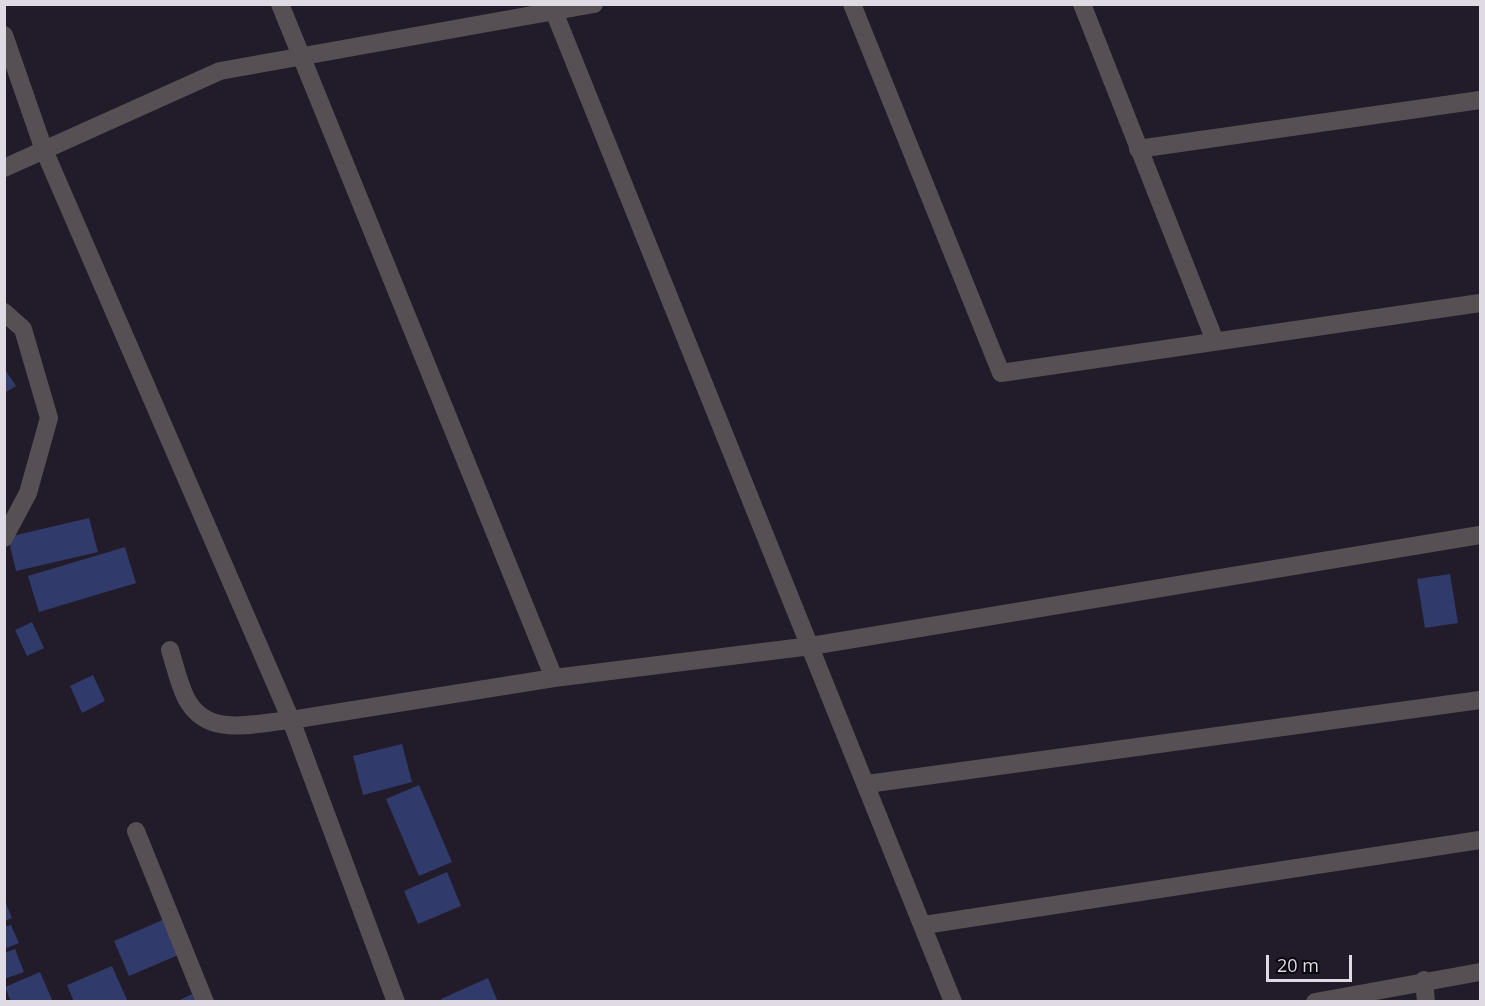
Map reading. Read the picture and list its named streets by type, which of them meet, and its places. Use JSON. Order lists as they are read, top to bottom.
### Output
{
  "scale_bar": "20 m"
}
